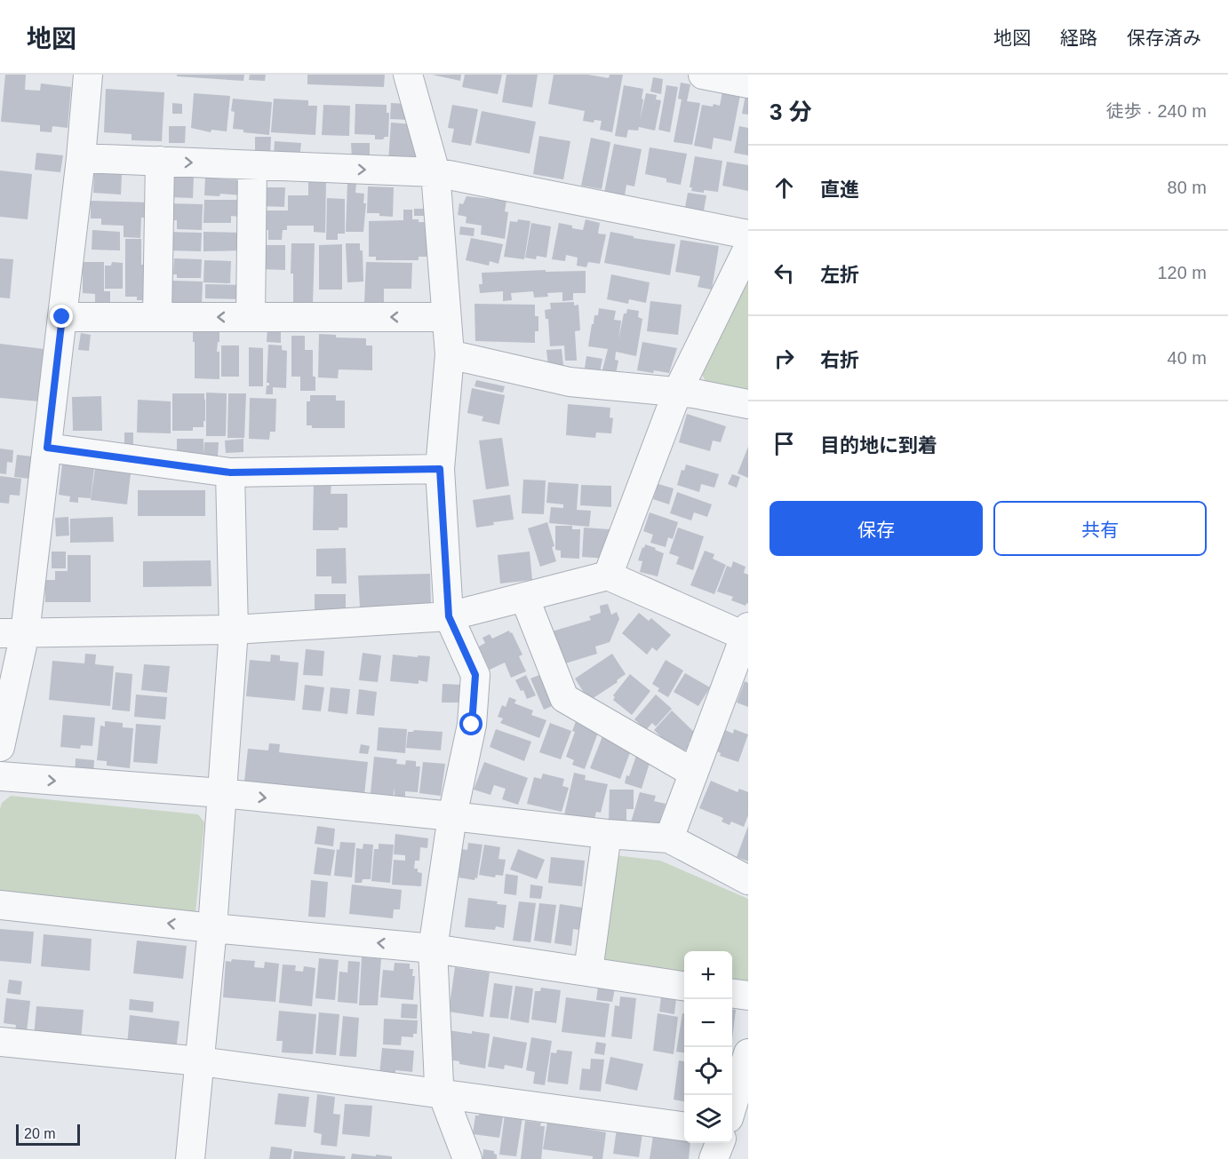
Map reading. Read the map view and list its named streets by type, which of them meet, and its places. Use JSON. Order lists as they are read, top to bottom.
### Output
{
  "scale_bar": "20 m",
  "page": {
    "header": "地図",
    "nav": ["地図", "経路", "保存済み"],
    "heading": ["3 分", "徒歩 · 240 m"],
    "list": [
      ["直進", "80 m"],
      ["左折", "120 m"],
      ["右折", "40 m"],
      "目的地に到着"
    ],
    "buttons": ["保存", "共有"],
    "map_buttons": ["+", "−"],
    "scale": "20 m"
  }
}
